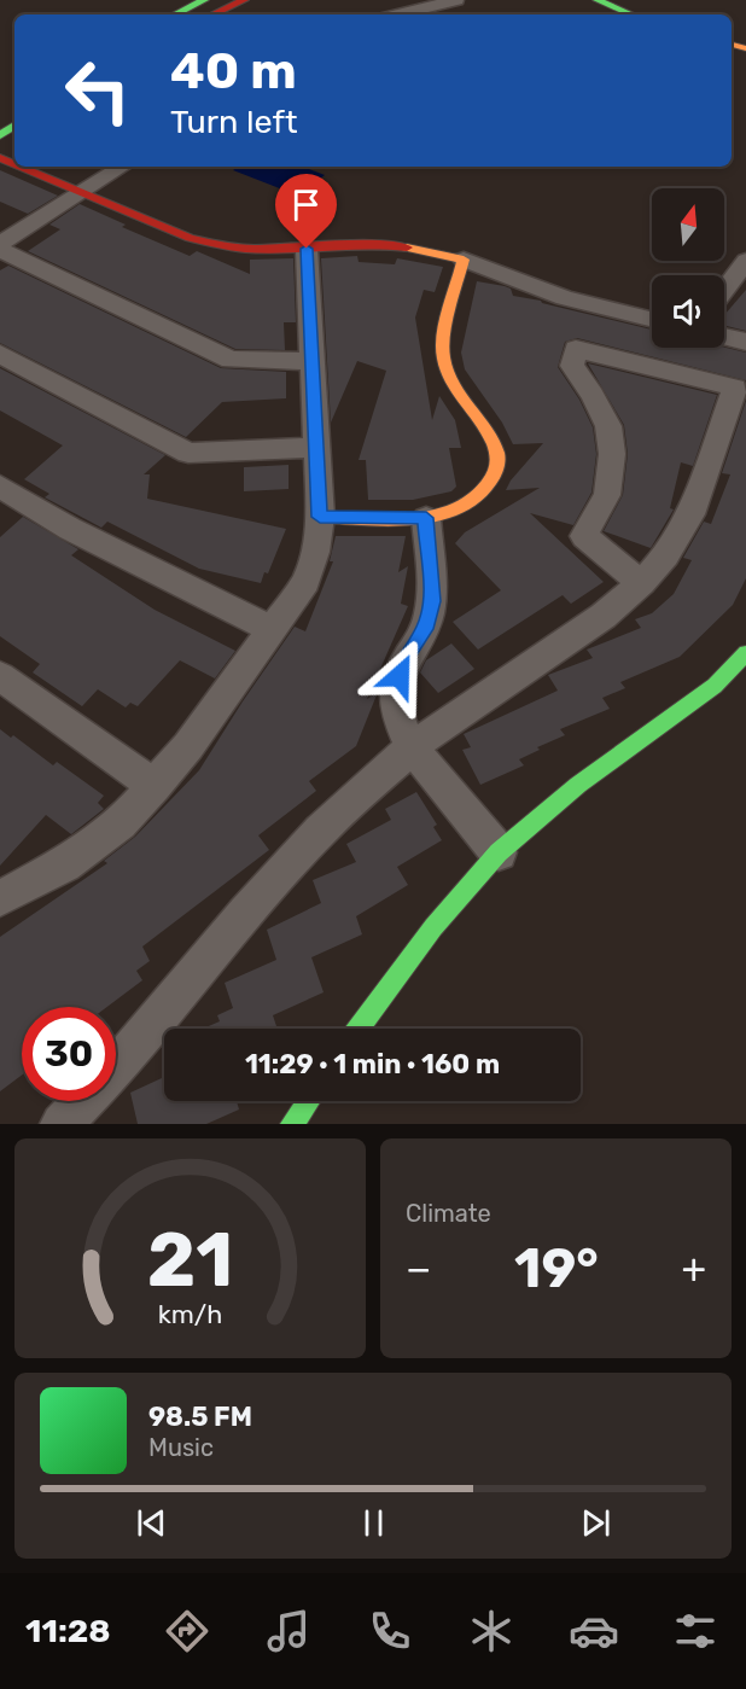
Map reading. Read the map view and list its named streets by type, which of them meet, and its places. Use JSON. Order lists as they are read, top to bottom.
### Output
{
  "north": "top",
  "page": {
    "turn": ["40 m", "Turn left"],
    "limit": "30",
    "trip": "11:29 · 1 min · 160 m",
    "tile": "Climate",
    "heat": ["−", "19°", "+"],
    "song": ["98.5 FM", "Music"],
    "tabs": "11:28",
    "gauge": ["21", "km/h"]
  }
}
